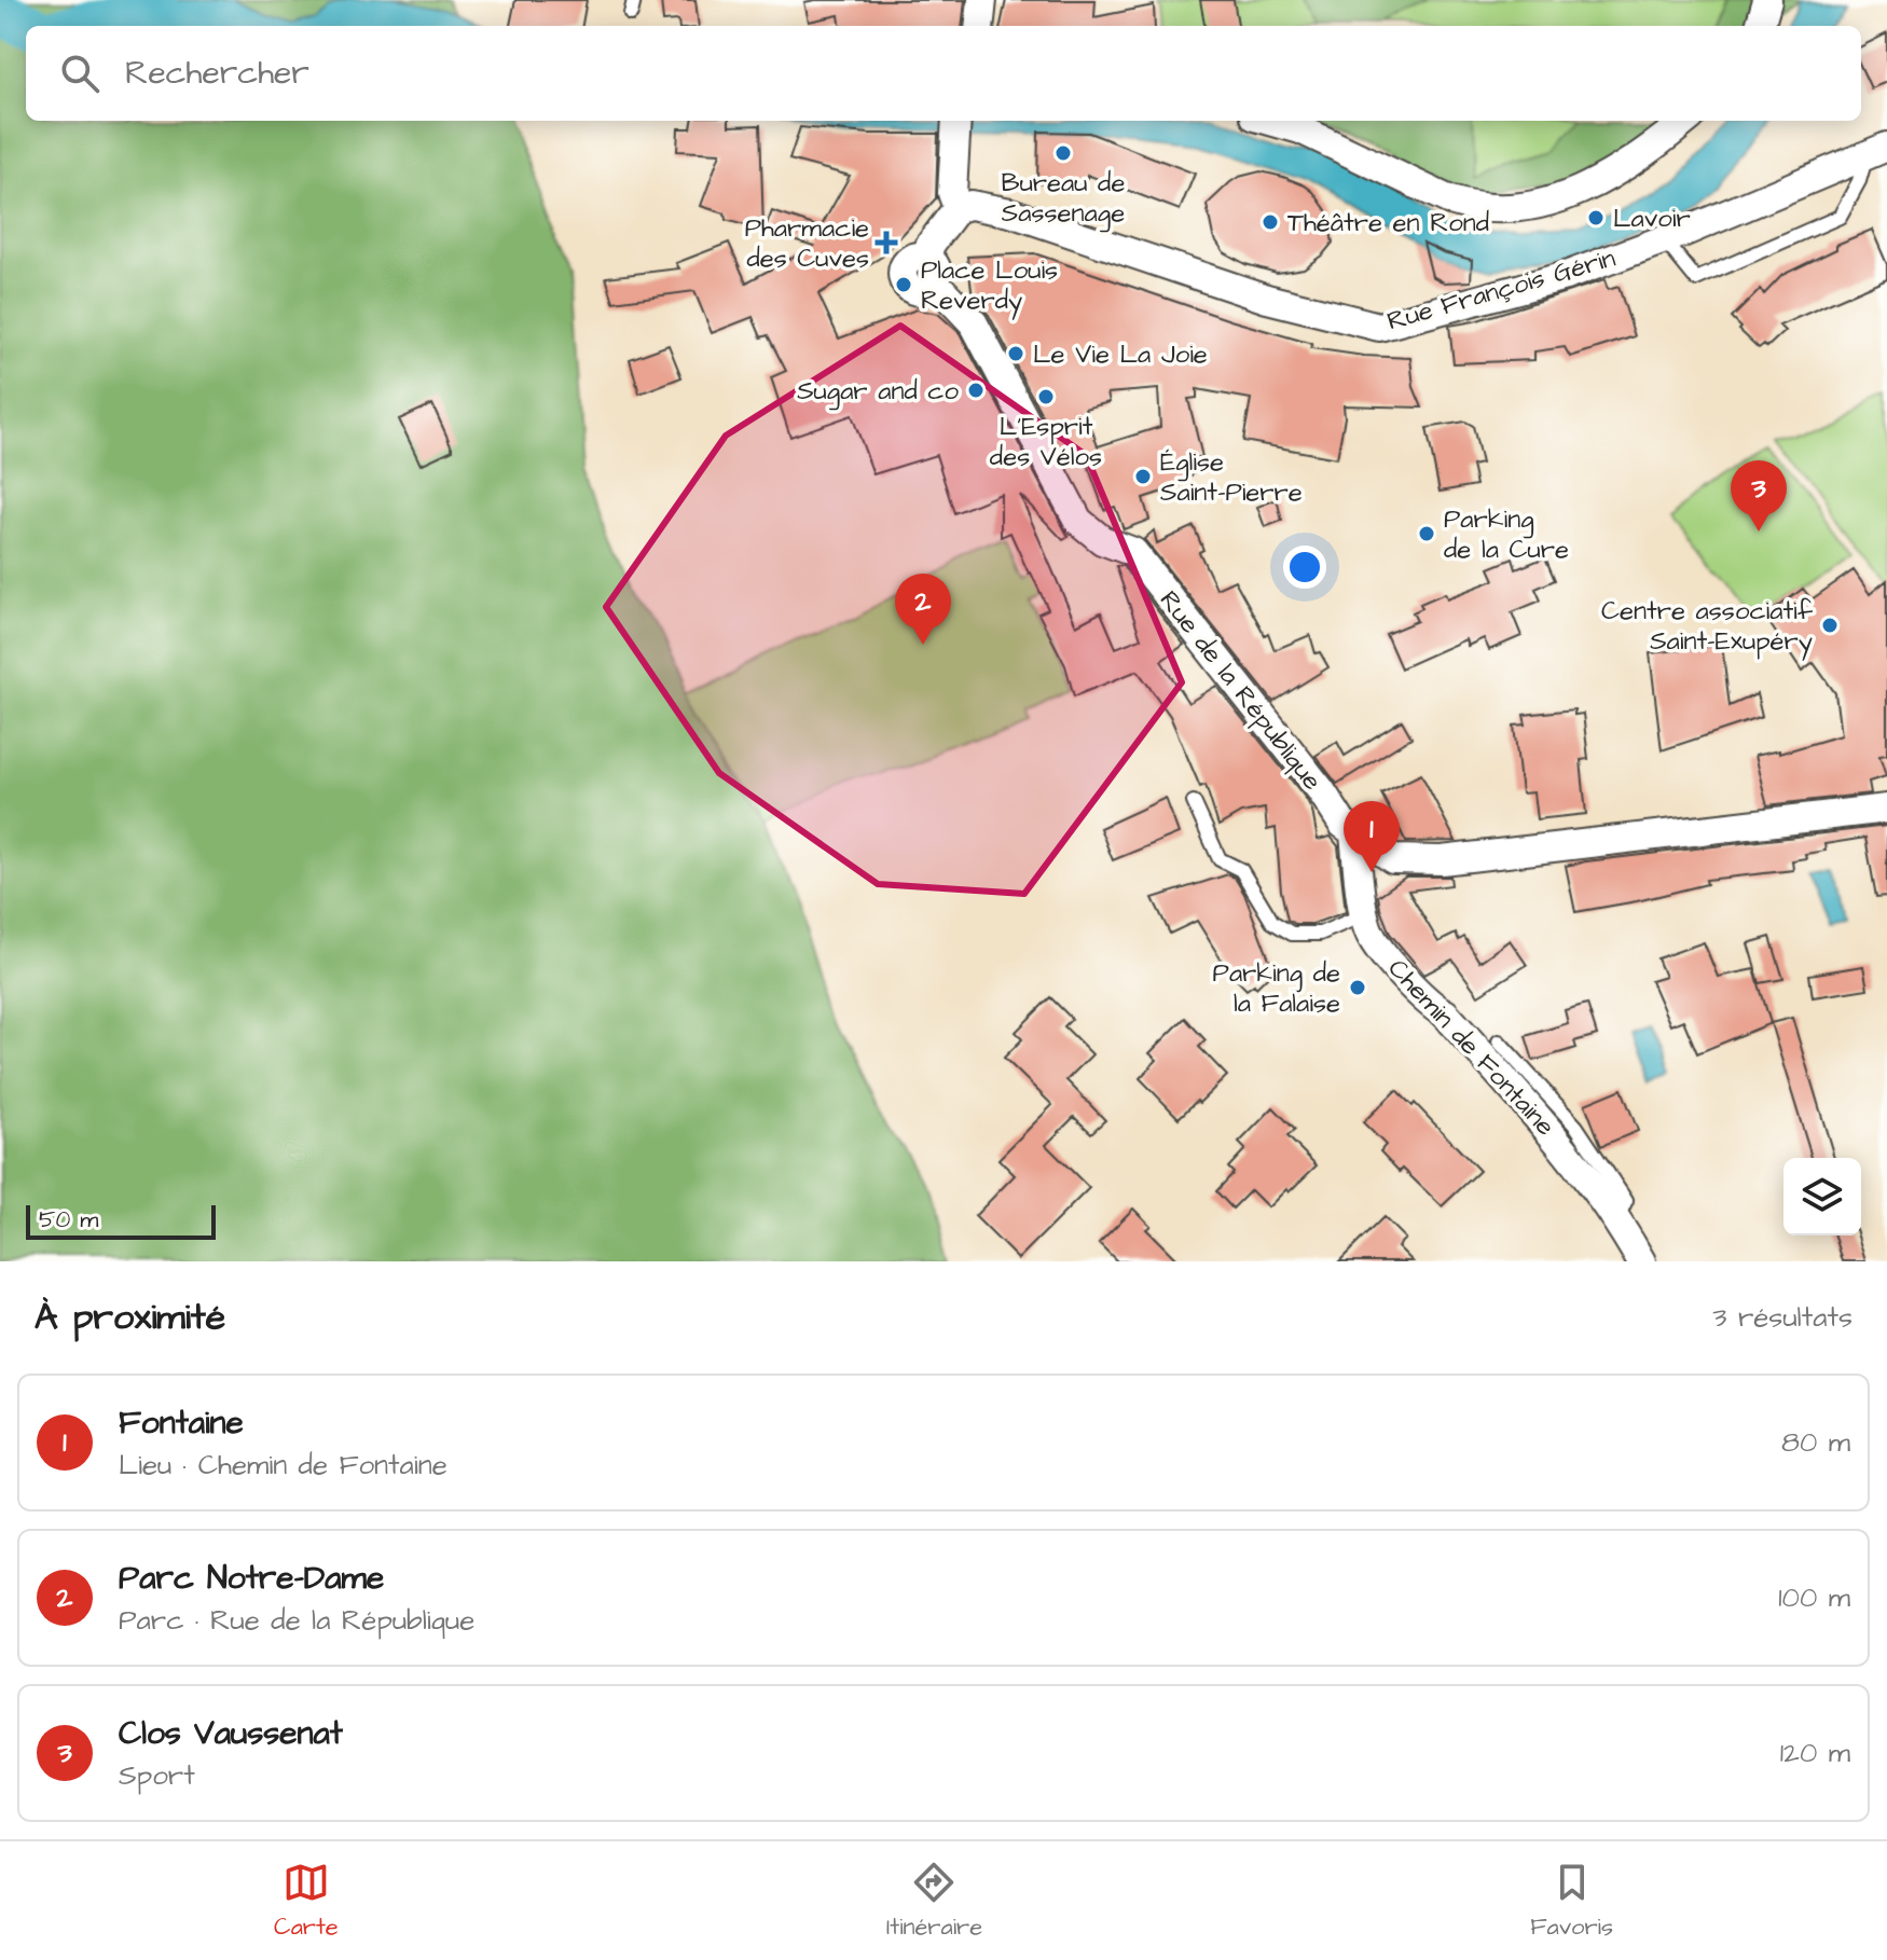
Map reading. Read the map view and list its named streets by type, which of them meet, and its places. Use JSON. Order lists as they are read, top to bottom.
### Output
{
  "streets": {
    "street": ["Rue François Gérin", "Rue de la République", "Chemin de Fontaine"]
  },
  "crossings": [
    ["Rue François Gérin", "Rue de la République"],
    ["Rue de la République", "Chemin de Fontaine"]
  ],
  "places": {
    "other": [
      "Bureau de Sassenage",
      "Lavoir",
      "Théâtre en Rond",
      "Place Louis Reverdy",
      "Le Vie La Joie",
      "Sugar and co",
      "L'Esprit des Vélos",
      "Église Saint-Pierre",
      "Parking de la Cure",
      "Centre associatif Saint-Exupéry",
      "Parking de la Falaise"
    ],
    "health": ["Pharmacie des Cuves"]
  },
  "scale_bar": "50 m",
  "page": {
    "search": "Rechercher",
    "pins": ["3", "2", "1"],
    "scale": "50 m",
    "heading": ["À proximité", "3 résultats"],
    "list": [
      {
        "mark": "1",
        "name": "Fontaine",
        "note": "Lieu · Chemin de Fontaine",
        "value": "80 m"
      },
      {
        "mark": "2",
        "name": "Parc Notre-Dame",
        "note": "Parc · Rue de la République",
        "value": "100 m"
      },
      {
        "mark": "3",
        "name": "Clos Vaussenat",
        "note": "Sport",
        "value": "120 m"
      }
    ],
    "nav": ["Carte", "Itinéraire", "Favoris"]
  }
}
